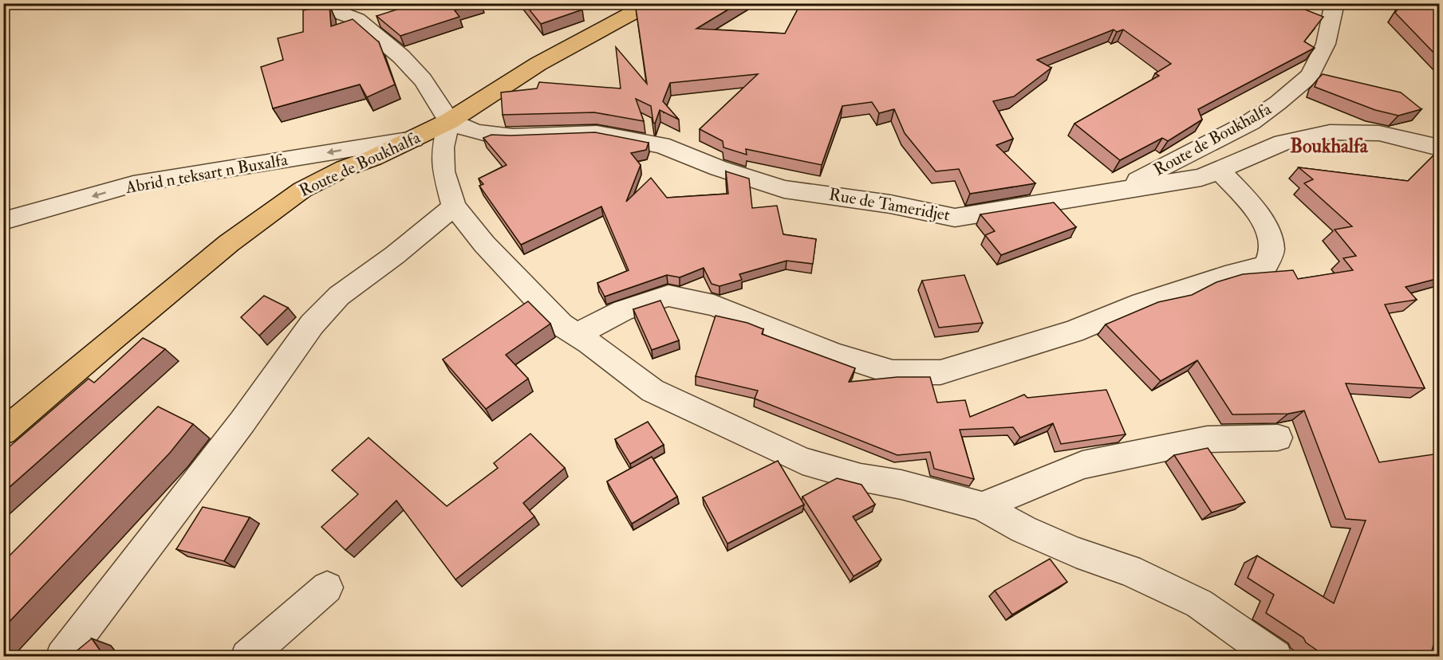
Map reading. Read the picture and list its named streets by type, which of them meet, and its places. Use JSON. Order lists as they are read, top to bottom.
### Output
{
  "streets": {
    "main road": ["Route de Boukhalfa"],
    "street": ["Abrid n teksart n Buxalfa", "Rue de Tameridjet"]
  },
  "crossings": [
    ["Route de Boukhalfa", "Abrid n teksart n Buxalfa"],
    ["Route de Boukhalfa", "Rue de Tameridjet"]
  ],
  "one_way": ["Abrid n teksart n Buxalfa"],
  "districts": ["Boukhalfa"]
}
